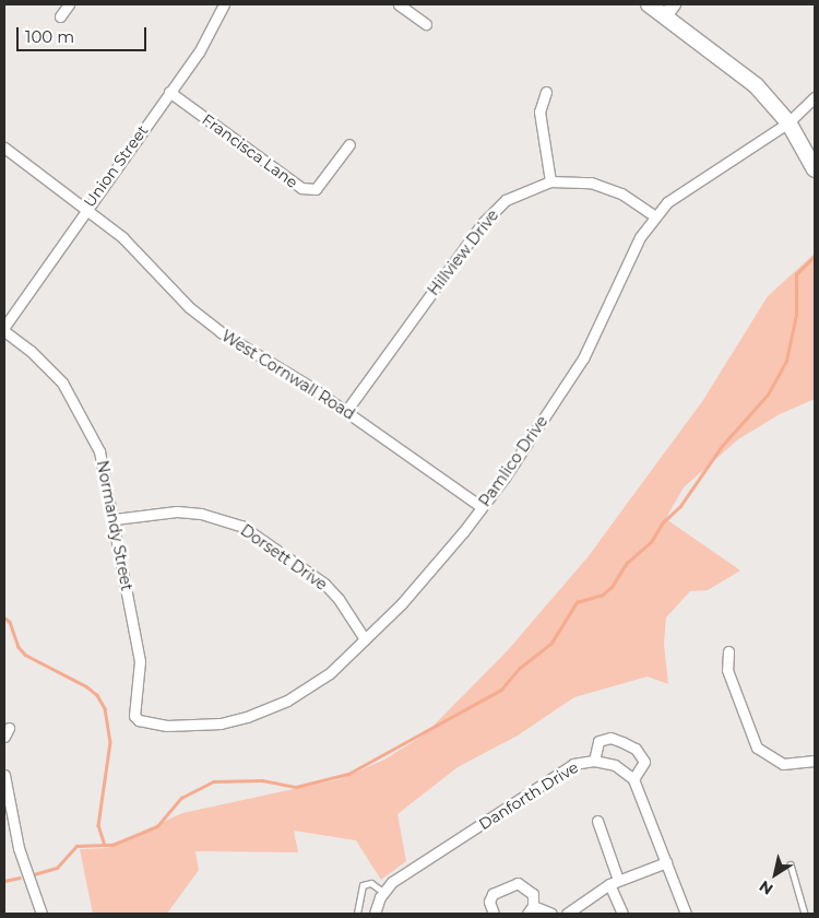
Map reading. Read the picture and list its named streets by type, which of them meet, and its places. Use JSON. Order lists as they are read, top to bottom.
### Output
{
  "streets": {
    "street": [
      "Francisca Lane",
      "Union Street",
      "Hillview Drive",
      "West Cornwall Road",
      "Pamlico Drive",
      "Normandy Street",
      "Dorsett Drive",
      "Danforth Drive"
    ]
  },
  "crossings": [
    ["Francisca Lane", "Union Street"],
    ["Union Street", "West Cornwall Road"],
    ["Hillview Drive", "West Cornwall Road"],
    ["Hillview Drive", "Pamlico Drive"],
    ["West Cornwall Road", "Pamlico Drive"],
    ["Pamlico Drive", "Normandy Street"],
    ["Pamlico Drive", "Dorsett Drive"],
    ["Normandy Street", "Dorsett Drive"]
  ],
  "scale_bar": "100 m",
  "north": "bottom left"
}
